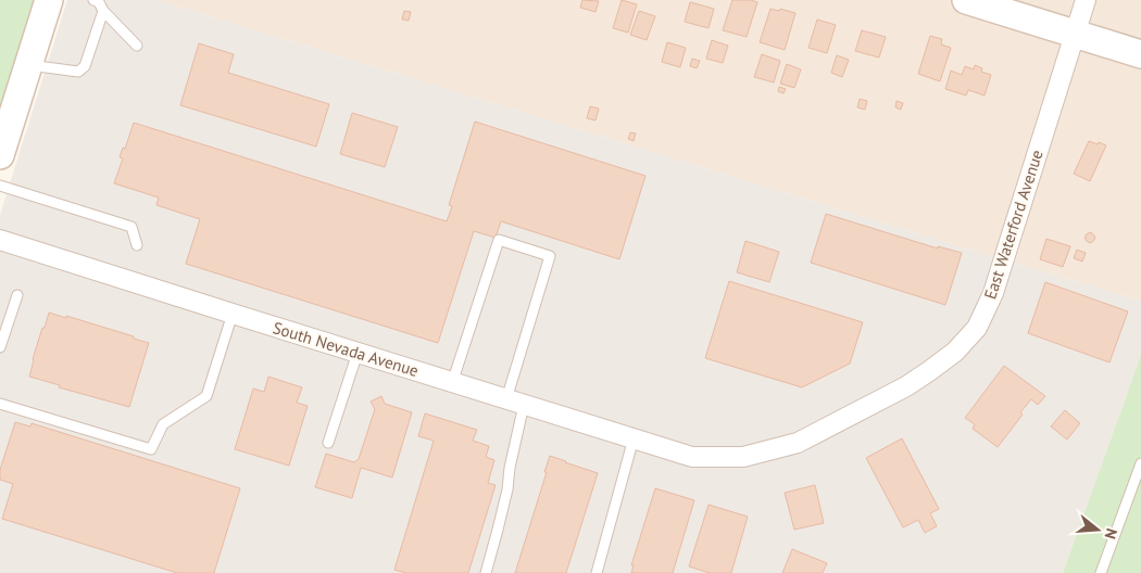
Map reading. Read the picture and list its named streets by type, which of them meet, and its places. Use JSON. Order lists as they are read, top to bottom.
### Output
{
  "streets": {
    "street": ["East Waterford Avenue", "South Nevada Avenue"]
  },
  "crossings": [
    ["East Waterford Avenue", "South Nevada Avenue"]
  ],
  "north": "right"
}
